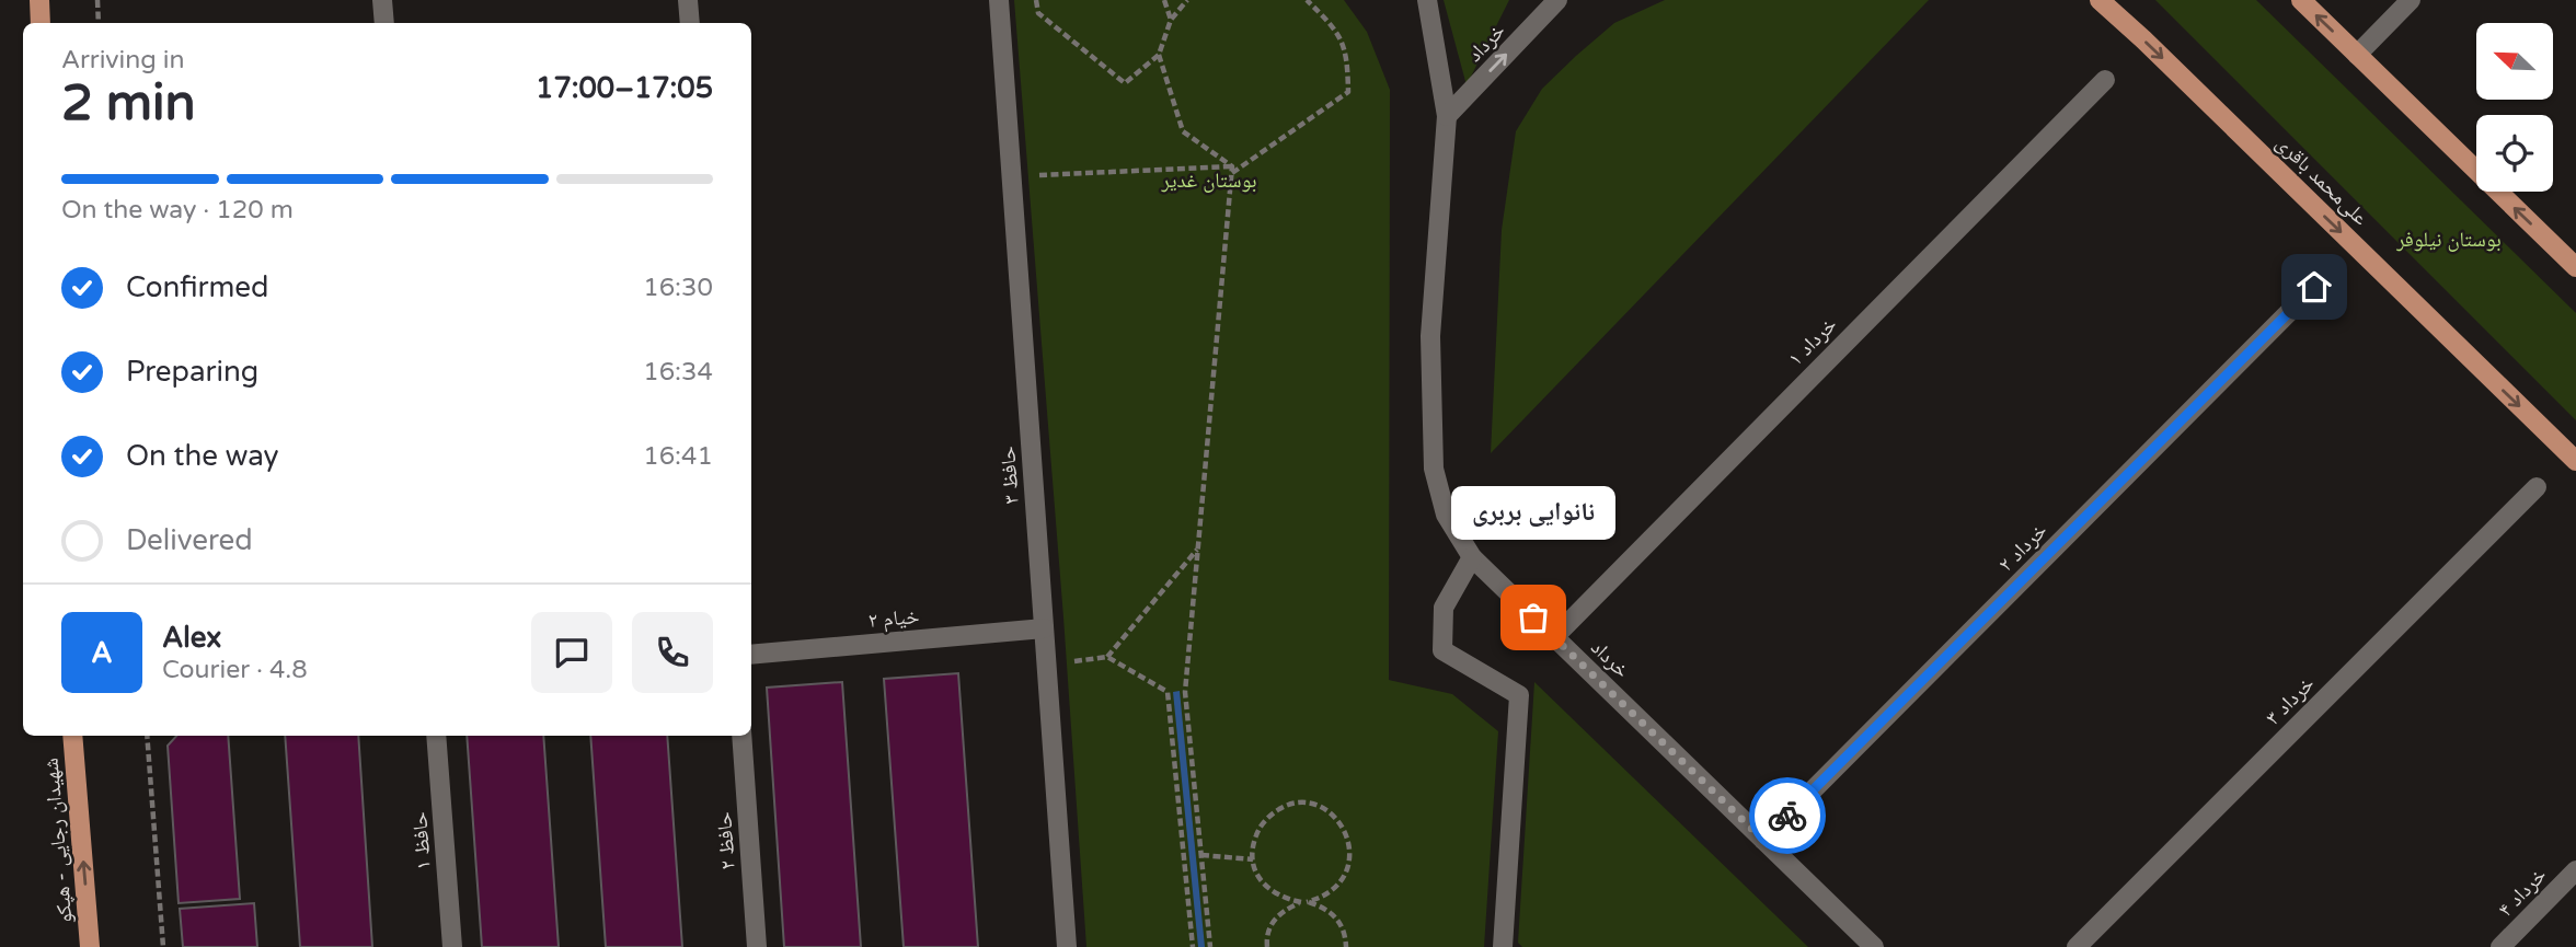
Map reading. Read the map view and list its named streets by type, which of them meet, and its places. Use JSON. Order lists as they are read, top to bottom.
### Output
{
  "streets": {
    "main road": ["علی‌محمد باقری", "شهیدان رجایی - هپکو"],
    "street": [
      "خرداد",
      "خرداد ۱",
      "حافظ ۳",
      "خرداد ۲",
      "خیام ۲",
      "خرداد ۳",
      "حافظ ۱",
      "حافظ ۲",
      "خرداد ۴"
    ]
  },
  "crossings": [
    ["خرداد", "خرداد ۱"],
    ["خرداد", "خرداد ۲"],
    ["حافظ ۳", "خیام ۲"]
  ],
  "one_way": ["شهیدان رجایی - هپکو"],
  "parks": ["بوستان غدیر", "بوستان نیلوفر"],
  "places": ["نانوایی بربری"],
  "north": "top left",
  "page": {
    "heading": ["2 min", "Arriving in", "17:00–17:05"],
    "panel": ["Alex", "Courier · 4.8"],
    "bar": "On the way · 120 m",
    "list": [
      ["Confirmed", "16:30"],
      ["Preparing", "16:34"],
      ["On the way", "16:41"],
      "Delivered"
    ],
    "bubble": "نانوایی بربری",
    "round": "A"
  }
}
